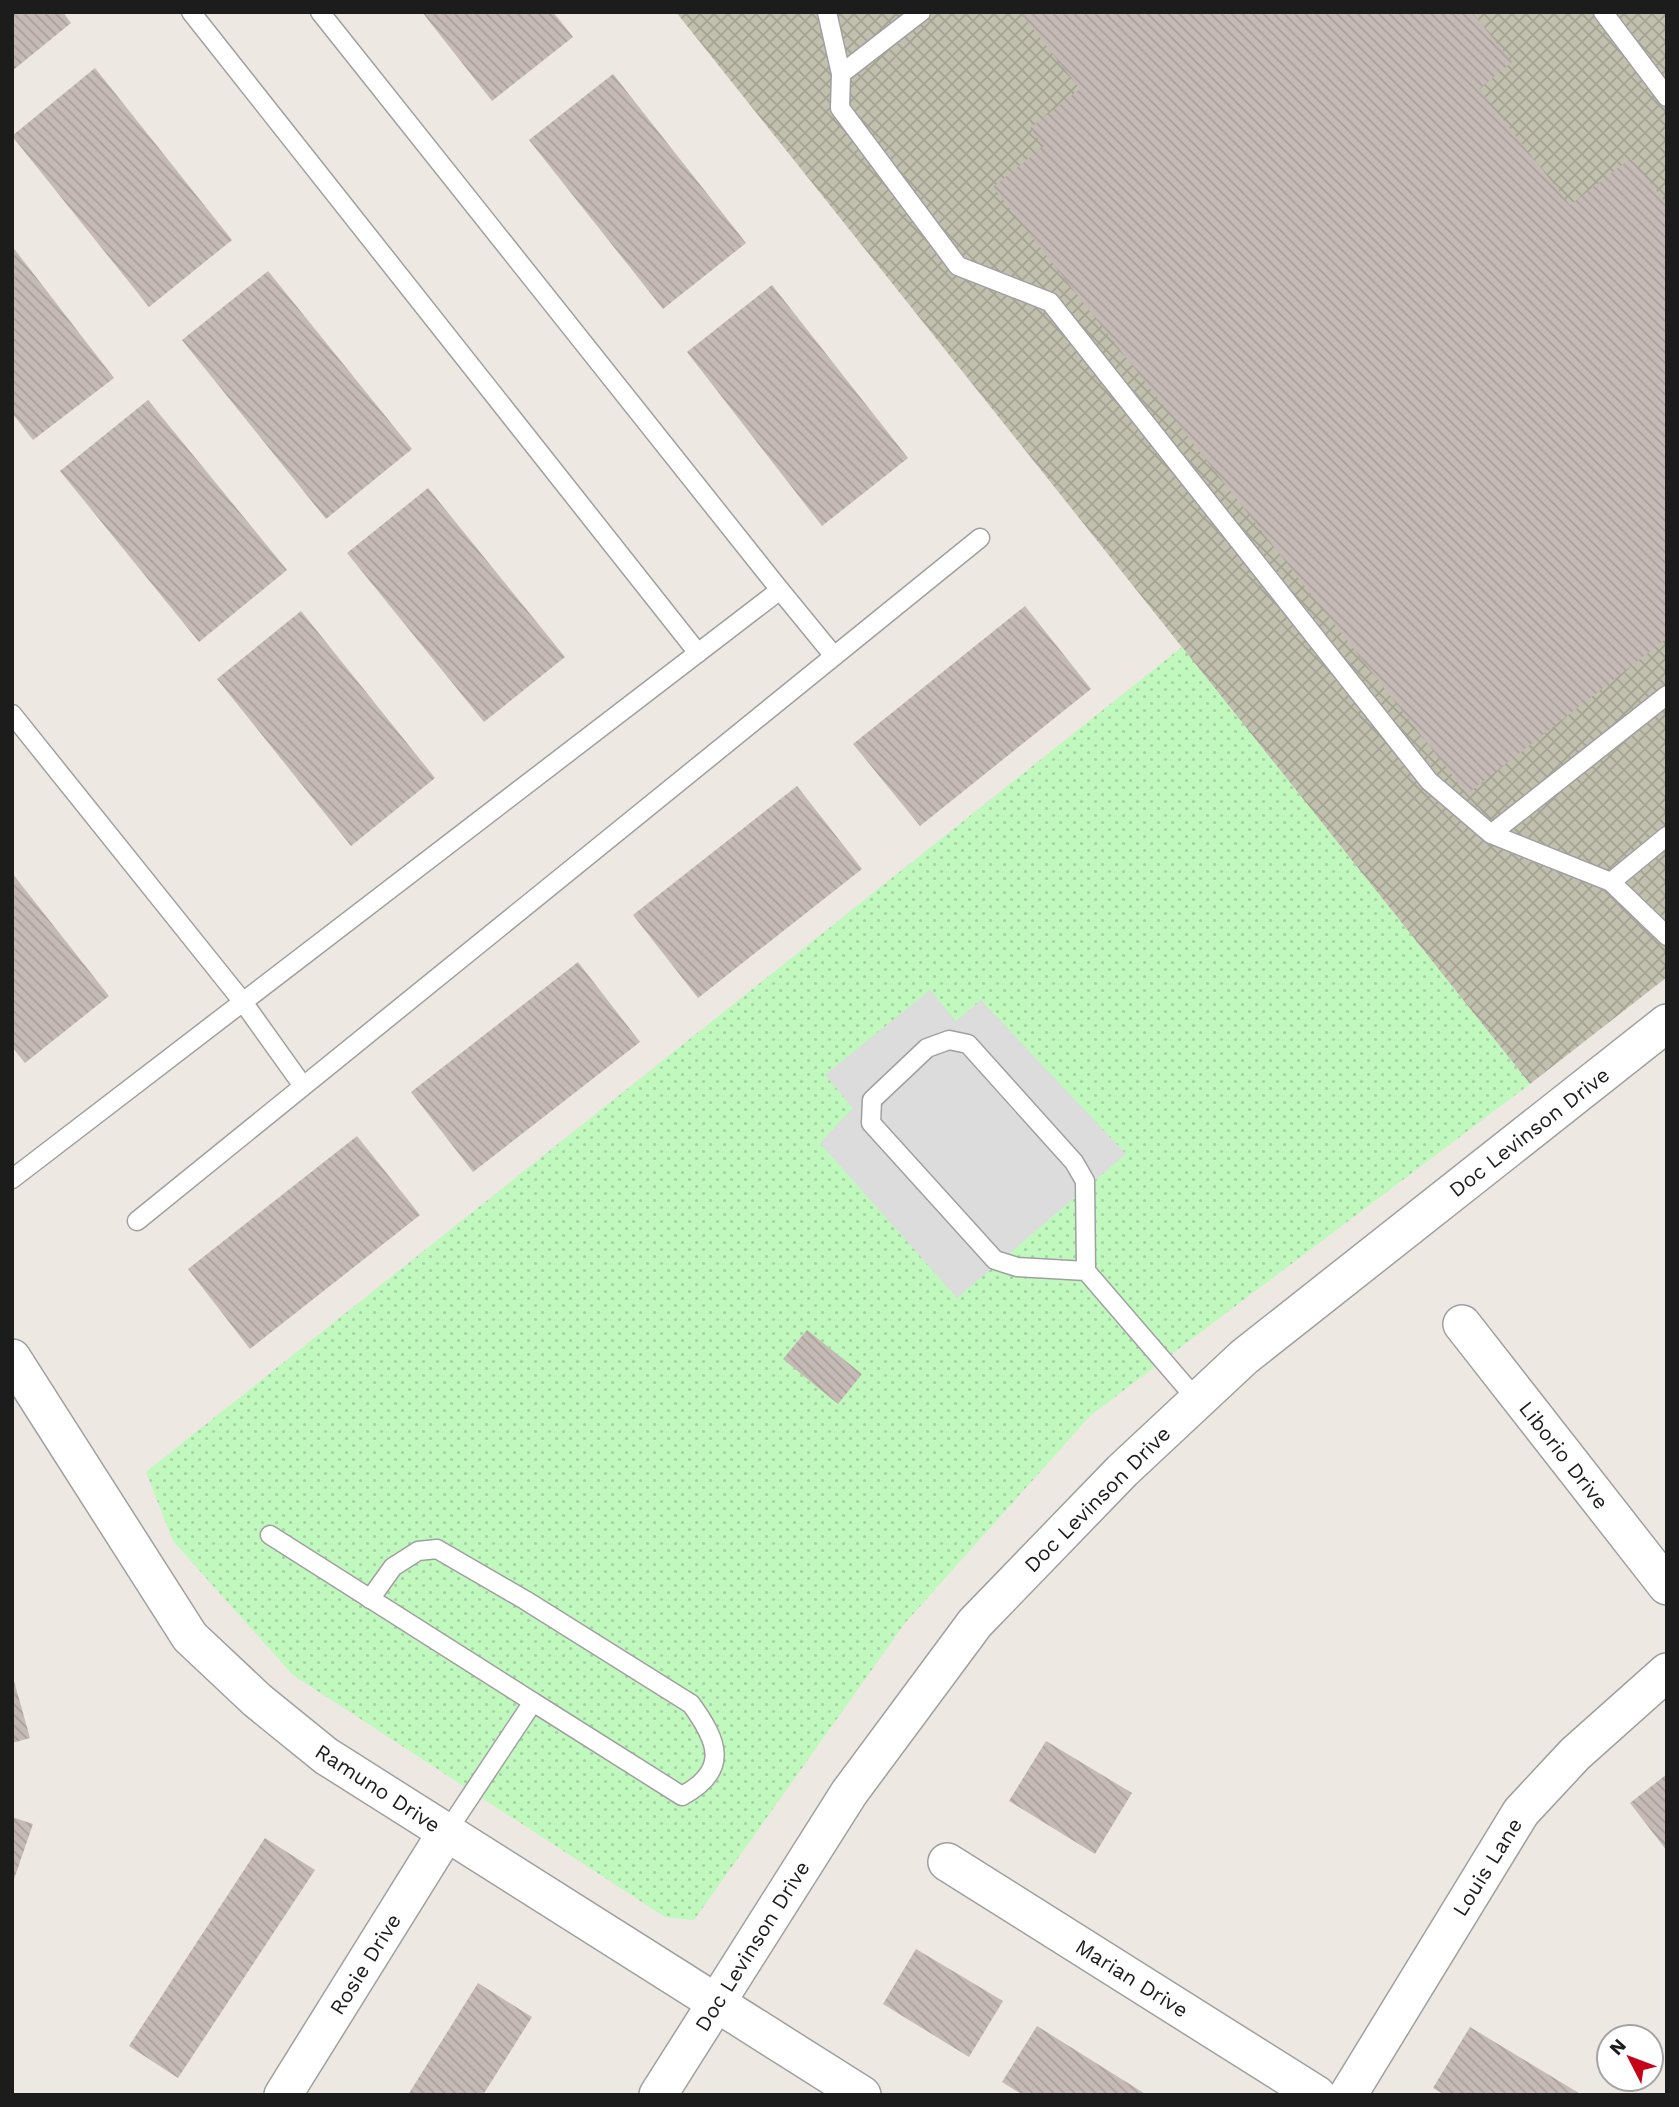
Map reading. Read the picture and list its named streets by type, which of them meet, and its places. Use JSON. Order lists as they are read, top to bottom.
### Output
{
  "streets": {
    "street": [
      "Doc Levinson Drive",
      "Liborio Drive",
      "Ramuno Drive",
      "Louis Lane",
      "Rosie Drive",
      "Marian Drive"
    ]
  },
  "crossings": [
    ["Doc Levinson Drive", "Ramuno Drive"],
    ["Ramuno Drive", "Rosie Drive"]
  ],
  "north": "top left"
}
